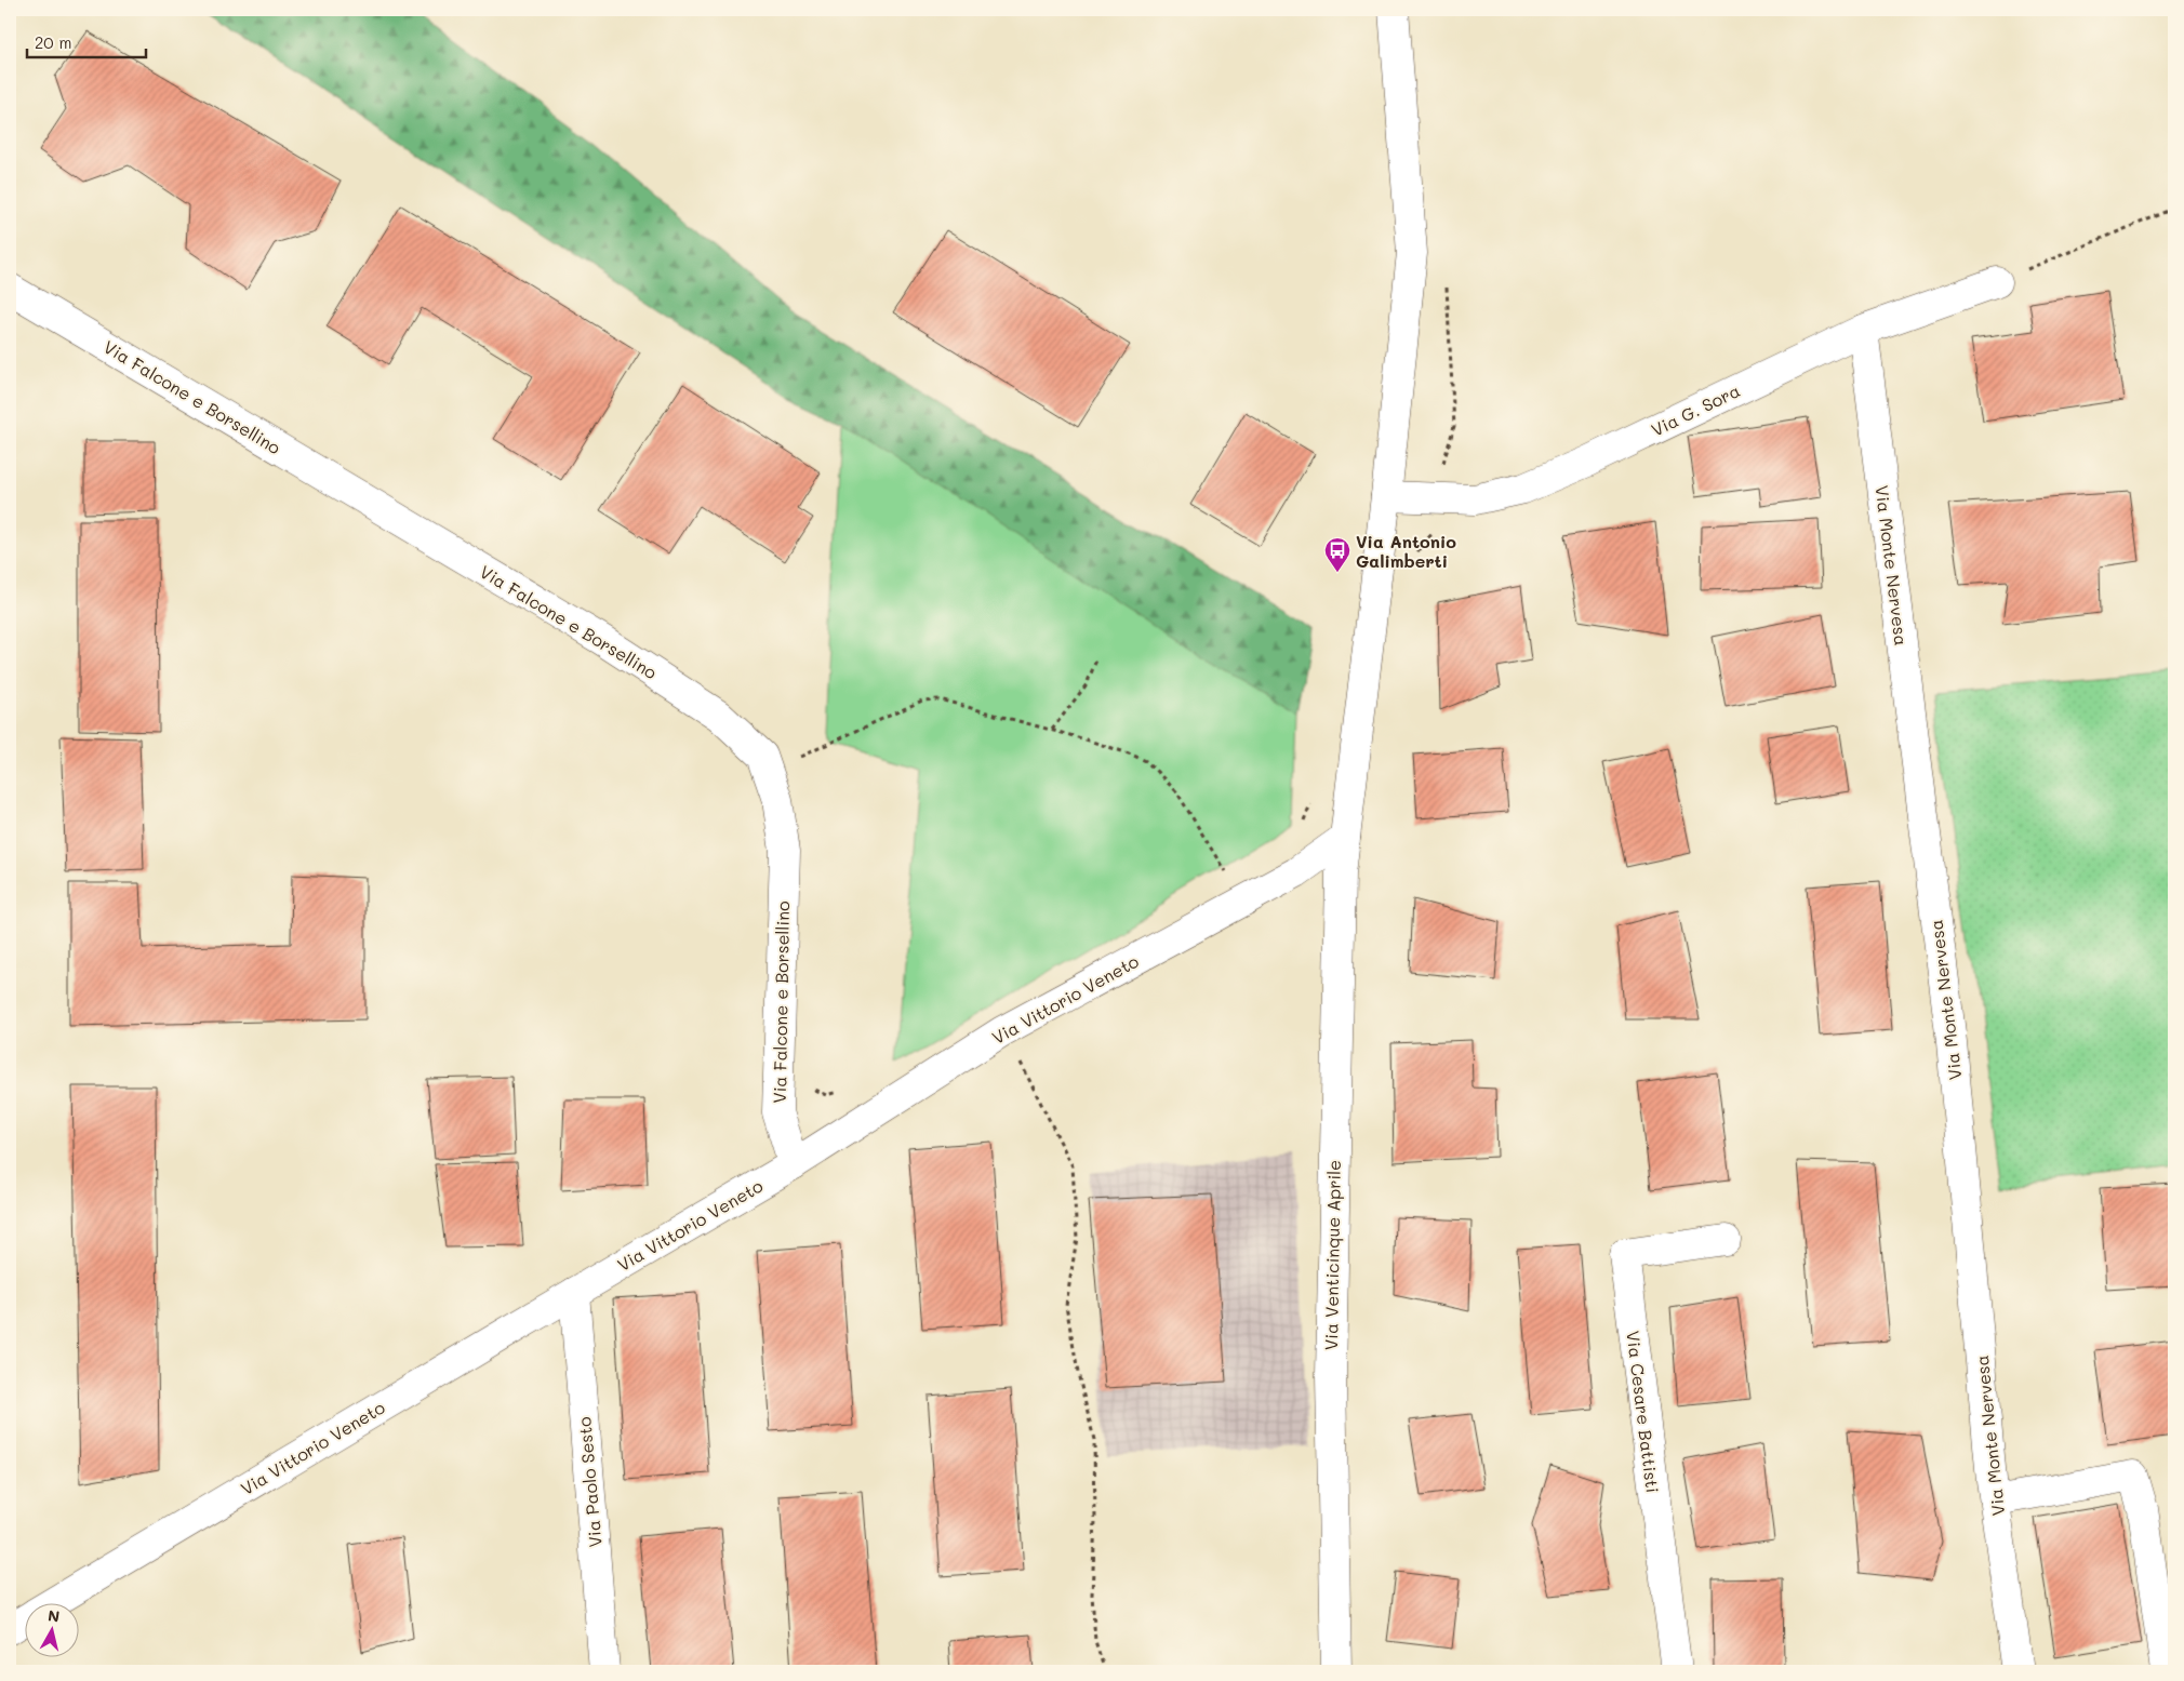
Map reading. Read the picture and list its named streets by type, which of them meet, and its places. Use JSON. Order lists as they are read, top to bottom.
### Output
{
  "streets": {
    "street": [
      "Via Falcone e Borsellino",
      "Via G. Sora",
      "Via Monte Nervesa",
      "Via Vittorio Veneto",
      "Via Venticinque Aprile",
      "Via Cesare Battisti",
      "Via Paolo Sesto"
    ]
  },
  "crossings": [
    ["Via Falcone e Borsellino", "Via Vittorio Veneto"],
    ["Via G. Sora", "Via Monte Nervesa"],
    ["Via Vittorio Veneto", "Via Venticinque Aprile"],
    ["Via Vittorio Veneto", "Via Paolo Sesto"]
  ],
  "places": {
    "bus stop": ["Via Antonio Galimberti"]
  },
  "scale_bar": "20 m",
  "north": "top"
}
